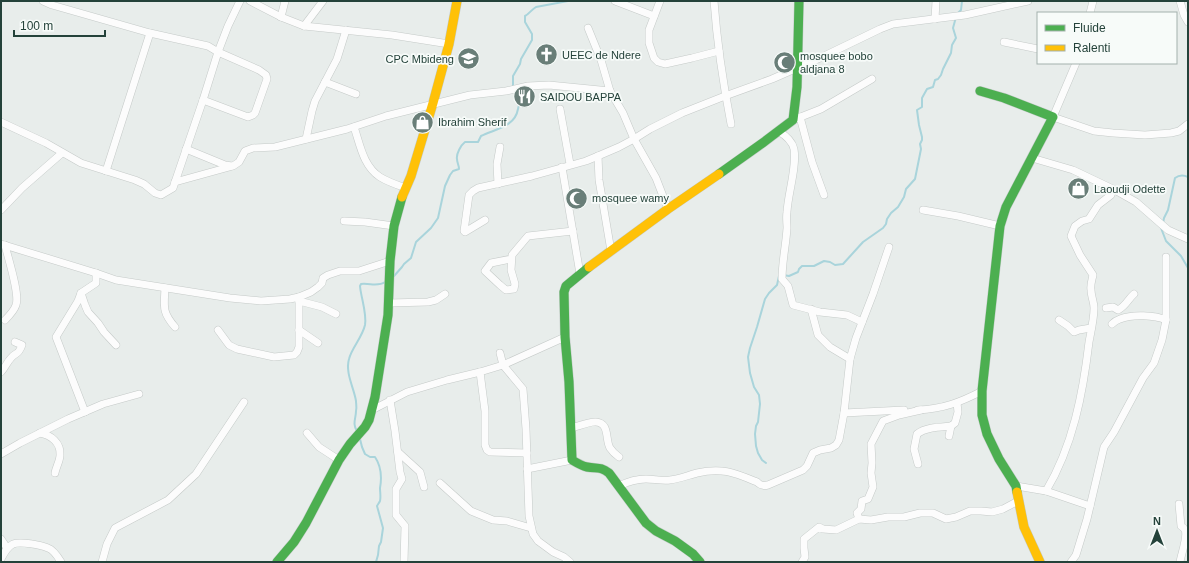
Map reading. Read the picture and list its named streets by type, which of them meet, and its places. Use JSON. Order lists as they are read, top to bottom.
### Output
{
  "places": {
    "church": ["UEEC de Ndere"],
    "school or university": ["CPC Mbideng"],
    "mosque": ["mosquee bobo aldjana 8", "mosquee wamy"],
    "restaurant": ["SAIDOU BAPPA"],
    "shop": ["Ibrahim Sherif", "Laoudji Odette"]
  },
  "legend": ["Fluide", "Ralenti"],
  "scale_bar": "100 m",
  "north": "top"
}
